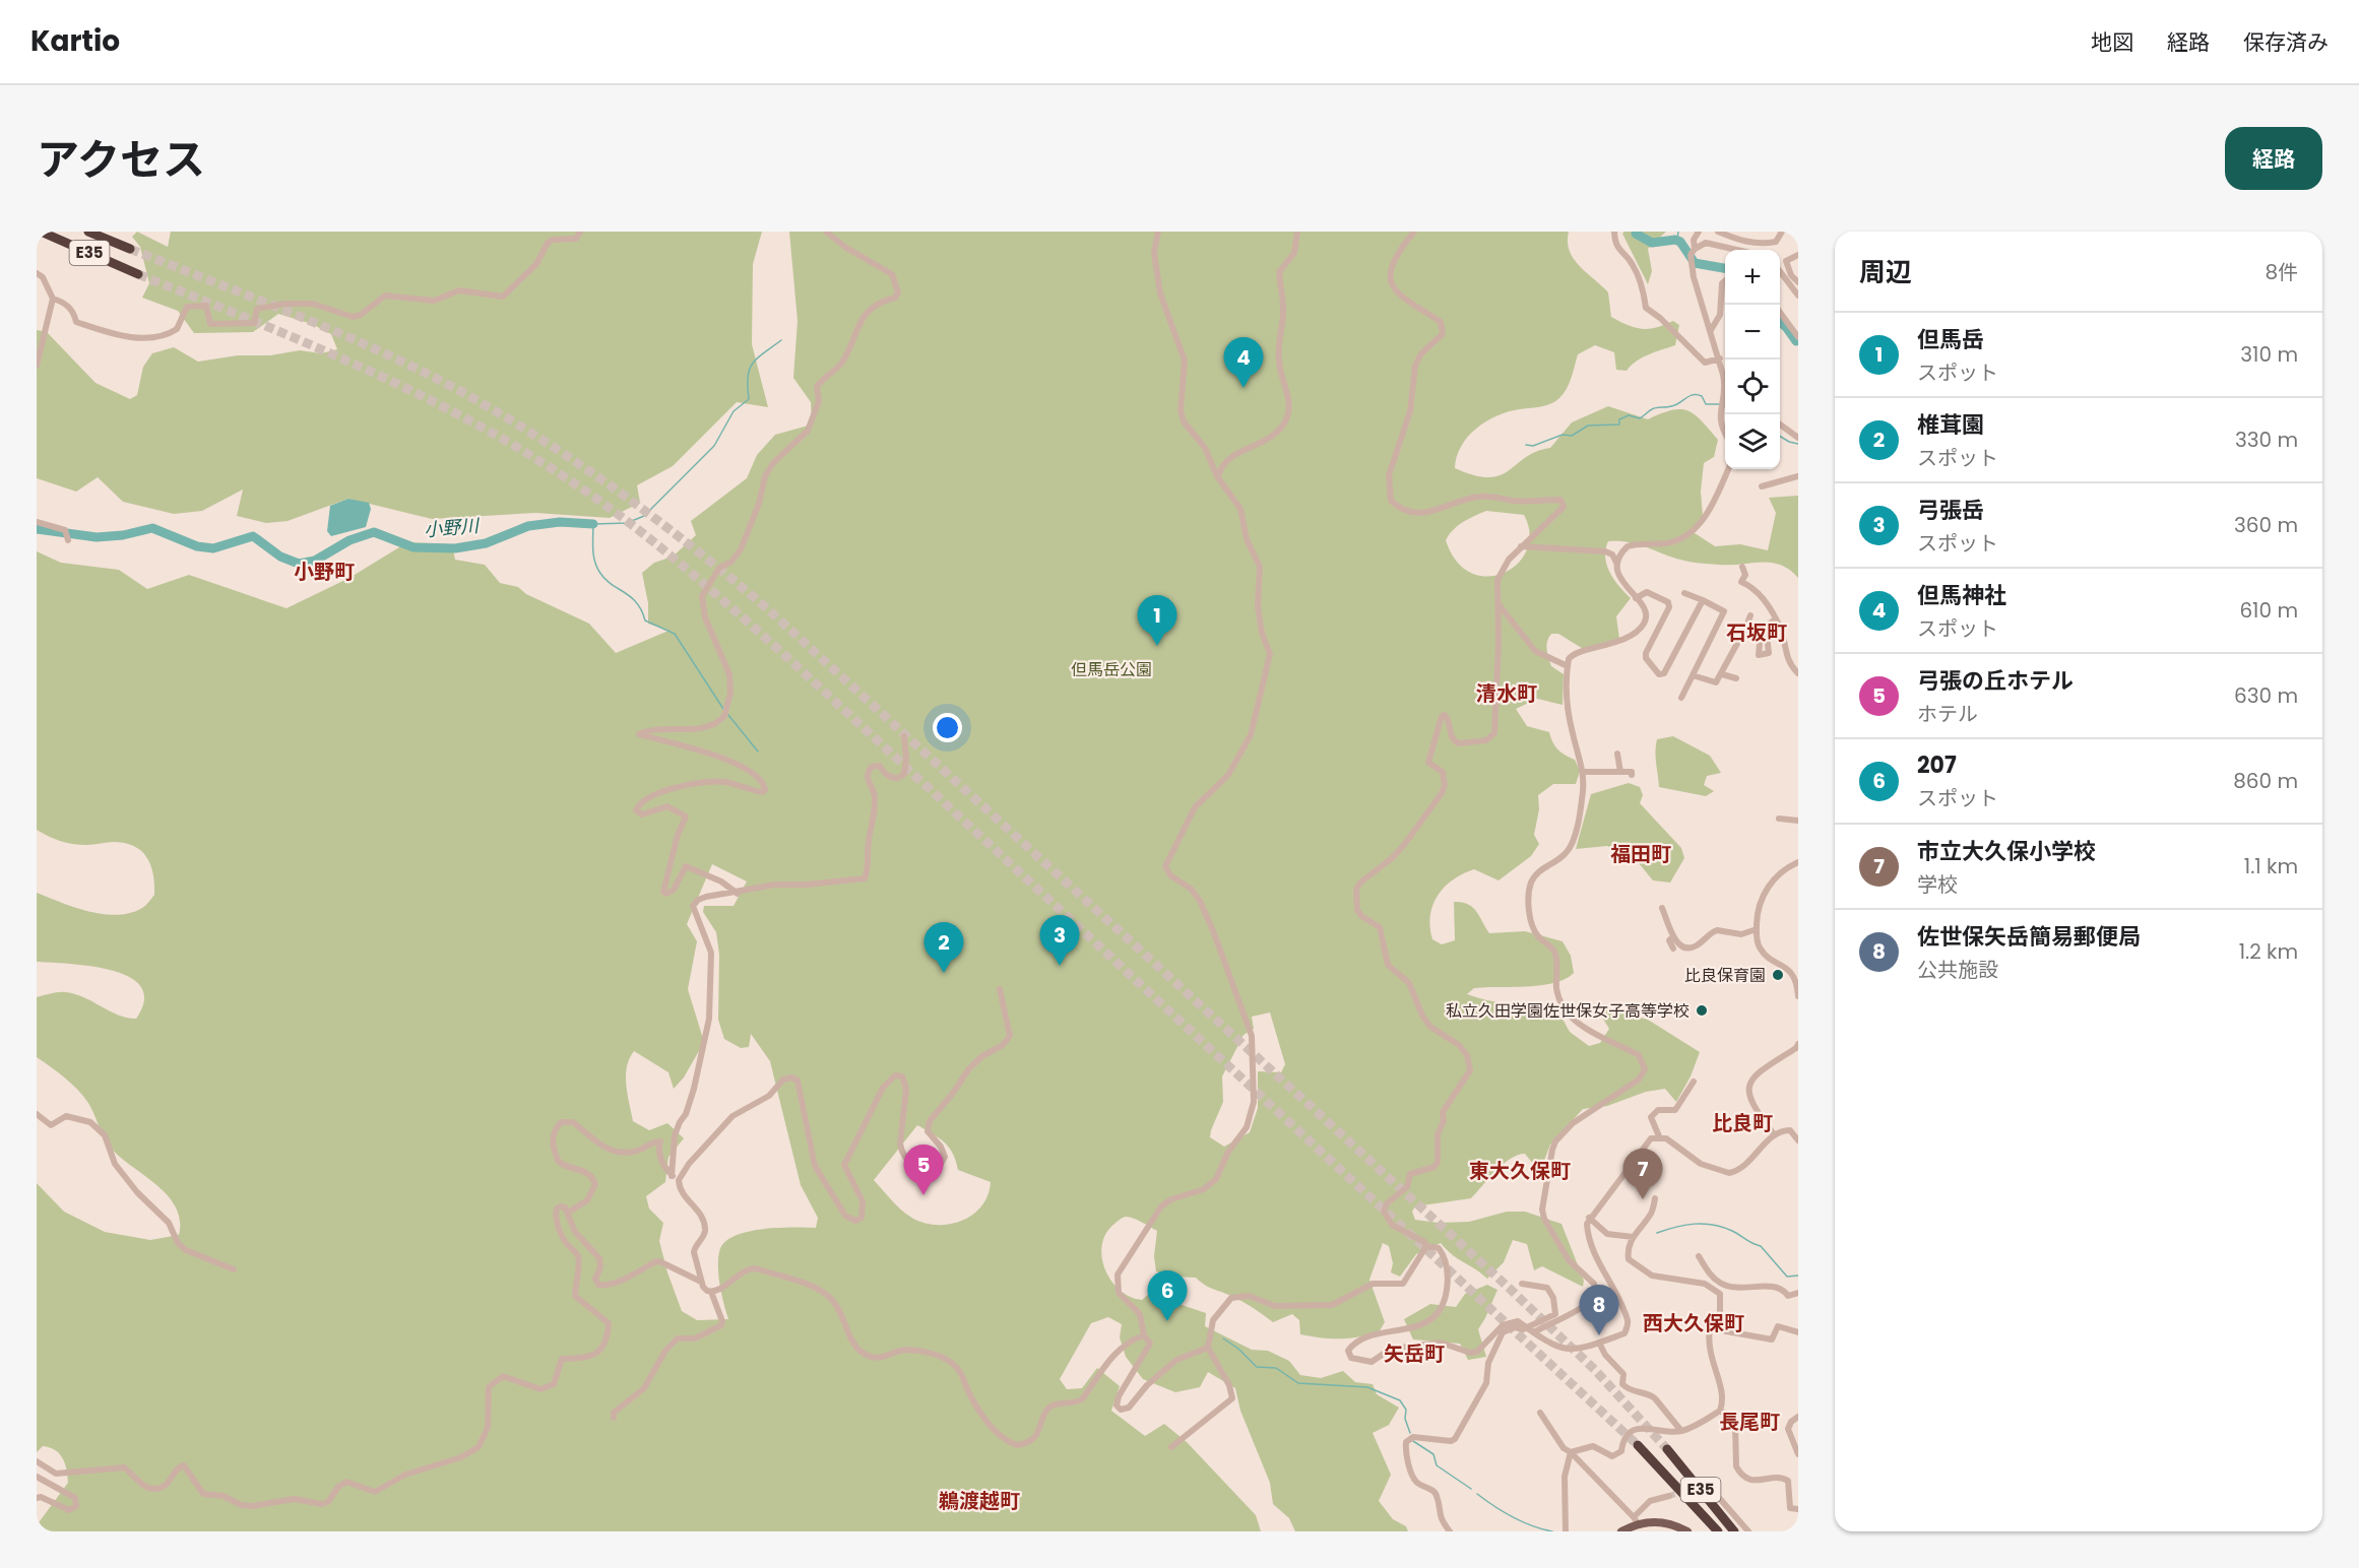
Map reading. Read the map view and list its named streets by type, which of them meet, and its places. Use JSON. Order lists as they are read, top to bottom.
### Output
{
  "streets": {
    "highway": ["E35"]
  },
  "districts": [
    "小野町",
    "石坂町",
    "清水町",
    "福田町",
    "比良町",
    "東大久保町",
    "西大久保町",
    "矢岳町",
    "長尾町",
    "鵜渡越町"
  ],
  "water": ["小野川"],
  "parks": ["但馬岳公園"],
  "places": ["比良保育園", "私立久田学園佐世保女子高等学校"],
  "page": {
    "header": "Kartio",
    "nav": ["地図", "経路", "保存済み"],
    "title": "アクセス",
    "buttons": "経路",
    "heading": ["周辺", "8件"],
    "map_buttons": ["+", "−"],
    "list": [
      {
        "mark": "1",
        "name": "但馬岳",
        "note": "スポット",
        "value": "310 m"
      },
      {
        "mark": "2",
        "name": "椎茸園",
        "note": "スポット",
        "value": "330 m"
      },
      {
        "mark": "3",
        "name": "弓張岳",
        "note": "スポット",
        "value": "360 m"
      },
      {
        "mark": "4",
        "name": "但馬神社",
        "note": "スポット",
        "value": "610 m"
      },
      {
        "mark": "5",
        "name": "弓張の丘ホテル",
        "note": "ホテル",
        "value": "630 m"
      },
      {
        "mark": "6",
        "name": "207",
        "note": "スポット",
        "value": "860 m"
      },
      {
        "mark": "7",
        "name": "市立大久保小学校",
        "note": "学校",
        "value": "1.1 km"
      },
      {
        "mark": "8",
        "name": "佐世保矢岳簡易郵便局",
        "note": "公共施設",
        "value": "1.2 km"
      }
    ],
    "pins": [
      "4",
      "1",
      "3",
      "2",
      "5",
      "7",
      "6",
      "8"
    ]
  }
}
